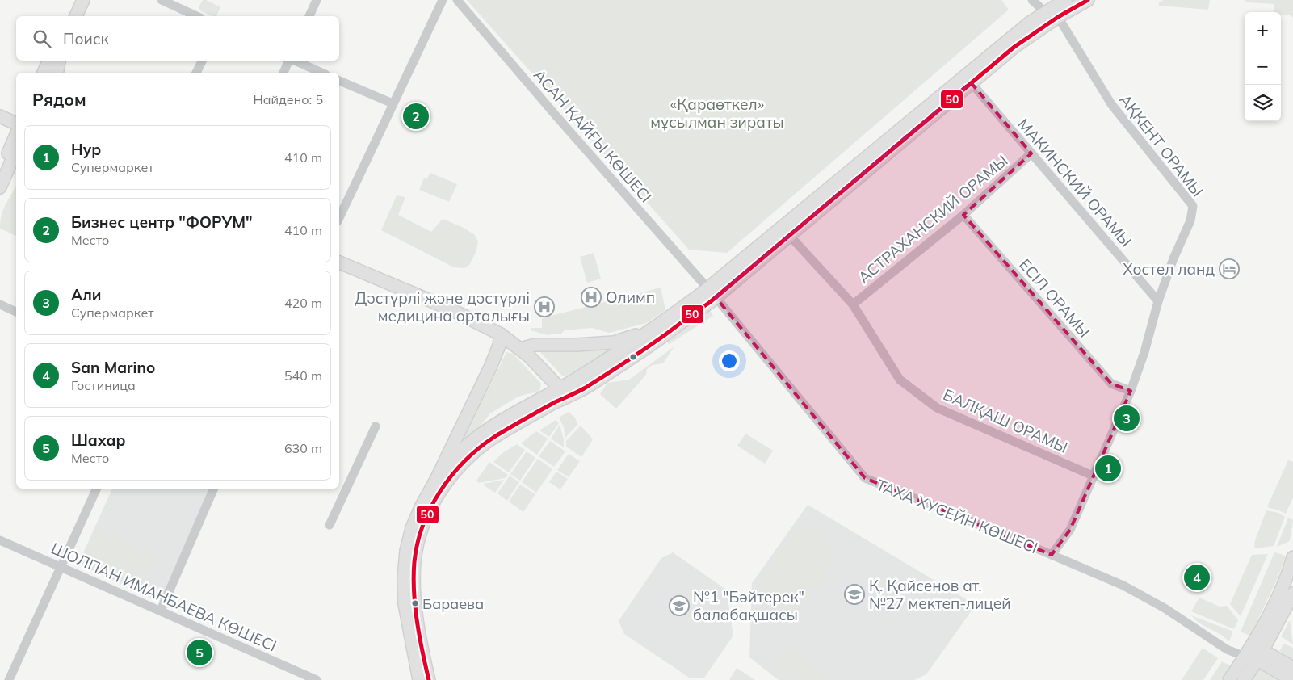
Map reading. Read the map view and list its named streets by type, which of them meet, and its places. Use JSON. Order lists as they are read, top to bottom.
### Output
{
  "streets": {
    "street": [
      "АСАН ҚАЙҒЫ КӨШЕСІ",
      "АҚКЕНТ ОРАМЫ",
      "МАКИНСКИЙ ОРАМЫ",
      "АСТРАХАНСКИЙ ОРАМЫ",
      "ЕСІЛ ОРАМЫ",
      "БАЛҚАШ ОРАМЫ",
      "ТАХА ХУСЕЙН КӨШЕСІ",
      "ШОЛПАН ИМАНБАЕВА КӨШЕСІ"
    ]
  },
  "crossings": [
    ["АСАН ҚАЙҒЫ КӨШЕСІ", "ТАХА ХУСЕЙН КӨШЕСІ"],
    ["АҚКЕНТ ОРАМЫ", "МАКИНСКИЙ ОРАМЫ"],
    ["АҚКЕНТ ОРАМЫ", "ЕСІЛ ОРАМЫ"],
    ["АҚКЕНТ ОРАМЫ", "БАЛҚАШ ОРАМЫ"],
    ["АҚКЕНТ ОРАМЫ", "ТАХА ХУСЕЙН КӨШЕСІ"],
    ["МАКИНСКИЙ ОРАМЫ", "АСТРАХАНСКИЙ ОРАМЫ"],
    ["АСТРАХАНСКИЙ ОРАМЫ", "ЕСІЛ ОРАМЫ"],
    ["АСТРАХАНСКИЙ ОРАМЫ", "БАЛҚАШ ОРАМЫ"]
  ],
  "parks": ["«Қараөткел» мұсылман зираты"],
  "places": {
    "hotel": ["Хостел ланд"],
    "hospital": ["Олимп", "Дәстүрлі және дәстүрлі медицина орталығы"],
    "school or university": ["Қ. Қайсенов ат. №27 мектеп-лицей", "№1 \"Бәйтерек\" балабақшасы"],
    "other": ["Бараева"]
  },
  "lines": ["transit line 50"],
  "page": {
    "map_buttons": ["+", "−"],
    "search": "Поиск",
    "heading": ["Рядом", "Найдено: 5"],
    "pins": [
      "2",
      "3",
      "1",
      "4",
      "5"
    ],
    "list": [
      {
        "mark": "1",
        "name": "Нур",
        "note": "Супермаркет",
        "value": "410 m"
      },
      {
        "mark": "2",
        "name": "Бизнес центр \"ФОРУМ\"",
        "note": "Место",
        "value": "410 m"
      },
      {
        "mark": "3",
        "name": "Али",
        "note": "Супермаркет",
        "value": "420 m"
      },
      {
        "mark": "4",
        "name": "San Marino",
        "note": "Гостиница",
        "value": "540 m"
      },
      {
        "mark": "5",
        "name": "Шахар",
        "note": "Место",
        "value": "630 m"
      }
    ]
  }
}
